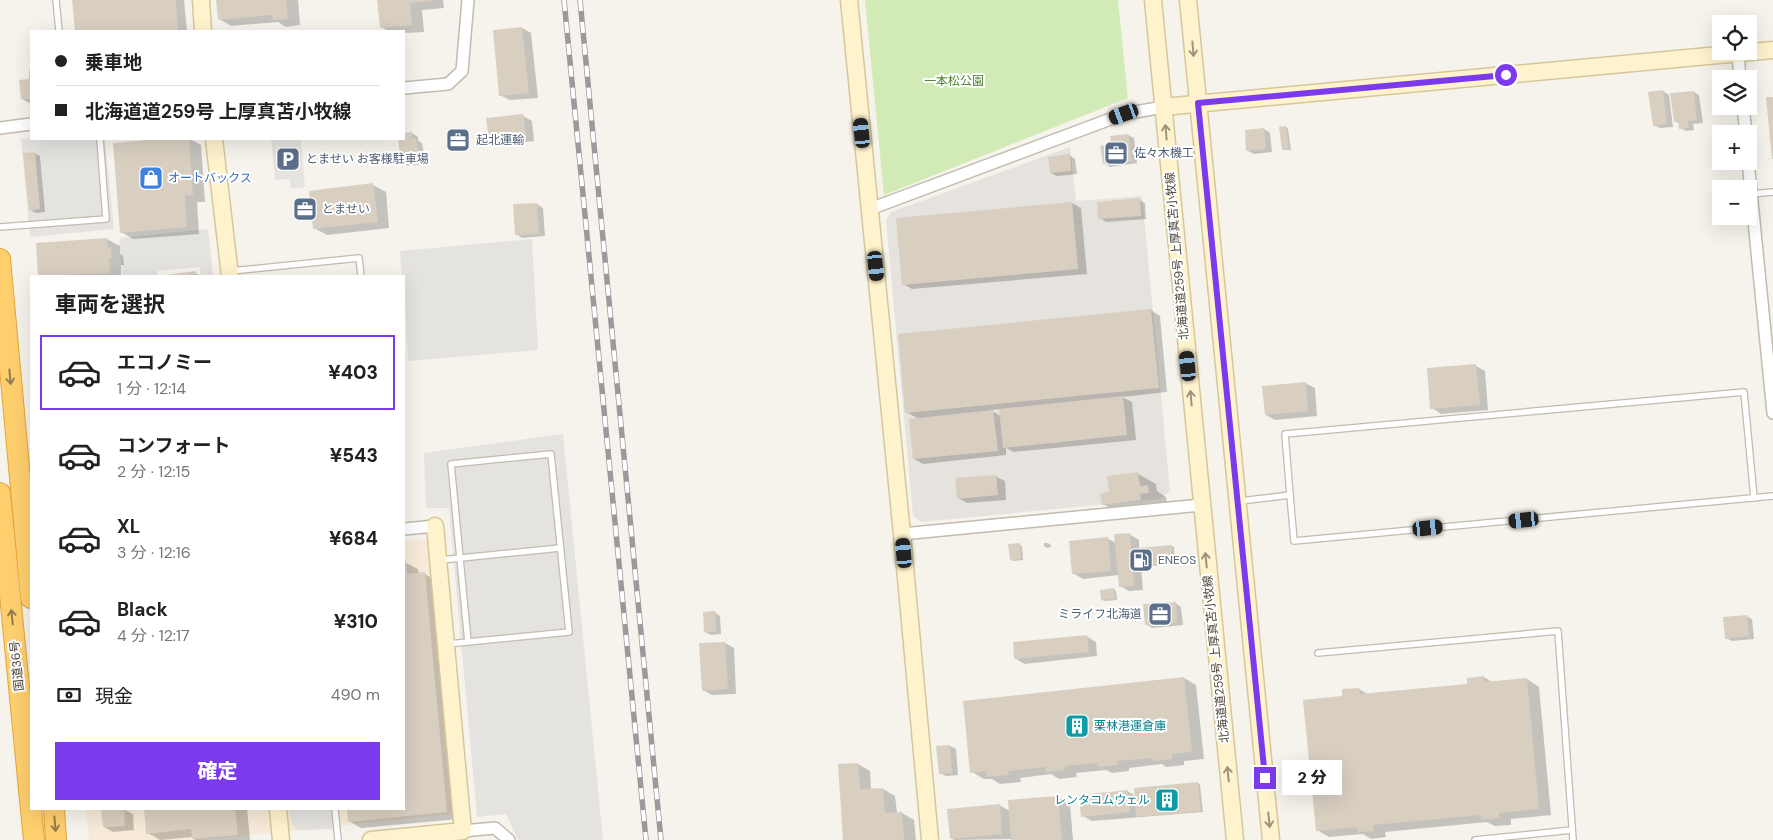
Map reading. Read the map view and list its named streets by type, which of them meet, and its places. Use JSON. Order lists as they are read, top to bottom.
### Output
{
  "streets": {
    "highway": ["国道36号"],
    "street": ["北海道道259号 上厚真苫小牧線"]
  },
  "one_way": ["国道36号"],
  "parks": ["一本松公園"],
  "places": {
    "office": [
      "起北運輸",
      "佐々木機工",
      "とませい",
      "ミライフ北海道"
    ],
    "parking": ["とませい お客様駐車場"],
    "shop": ["オートバックス"],
    "fuel station": ["ENEOS"],
    "building": ["栗林港運倉庫", "レンタコムウェル"]
  },
  "page": {
    "map_buttons": ["+", "−"],
    "banner": ["乗車地", "北海道道259号 上厚真苫小牧線"],
    "heading": "車両を選択",
    "list": [
      {
        "name": "エコノミー",
        "note": "1 分 · 12:14",
        "value": "¥403"
      },
      {
        "name": "コンフォート",
        "note": "2 分 · 12:15",
        "value": "¥543"
      },
      {
        "name": "XL",
        "note": "3 分 · 12:16",
        "value": "¥684"
      },
      {
        "name": "Black",
        "note": "4 分 · 12:17",
        "value": "¥310"
      }
    ],
    "pay": ["現金", "490 m"],
    "buttons": "確定",
    "bubble": "2 分"
  }
}
